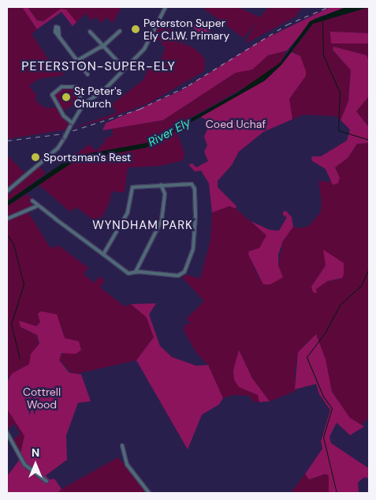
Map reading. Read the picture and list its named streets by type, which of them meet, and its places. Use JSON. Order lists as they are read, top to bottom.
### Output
{
  "districts": ["PETERSTON-SUPER-ELY", "WYNDHAM PARK"],
  "water": ["River Ely"],
  "parks": ["Coed Uchaf", "Cottrell Wood"],
  "places": ["Peterston Super Ely C.I.W. Primary", "St Peter's Church", "Sportsman's Rest"],
  "north": "top"
}
